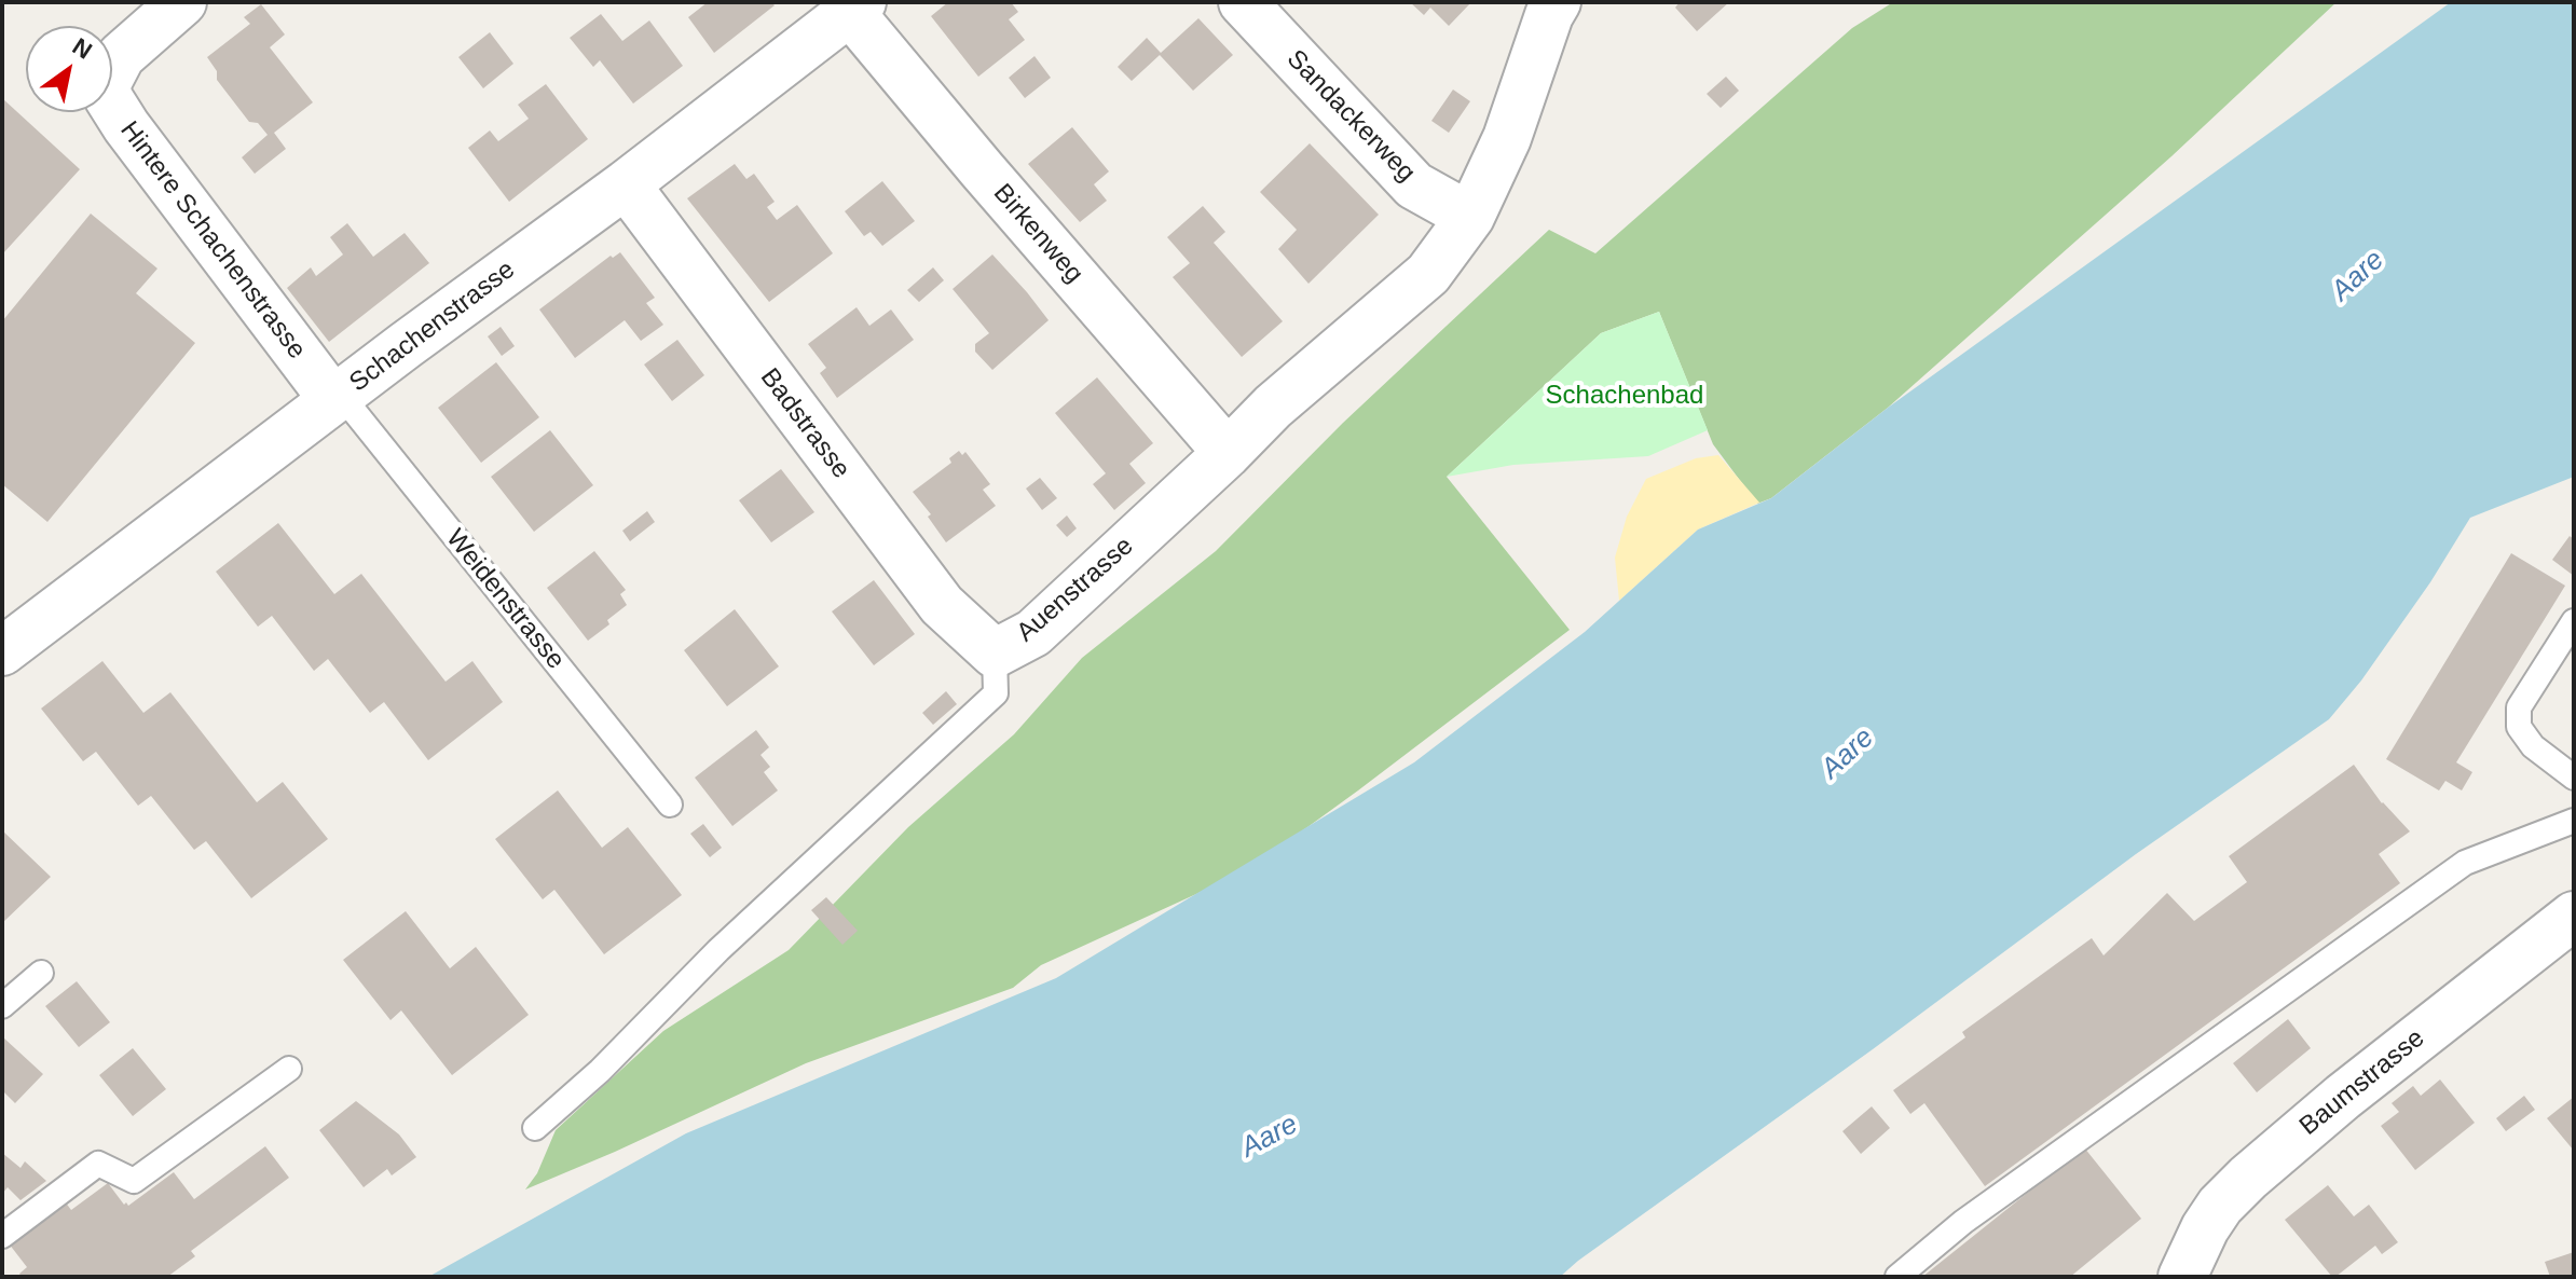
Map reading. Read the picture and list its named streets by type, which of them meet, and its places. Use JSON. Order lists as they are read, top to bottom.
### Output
{
  "streets": {
    "street": [
      "Sandackerweg",
      "Birkenweg",
      "Hintere Schachenstrasse",
      "Schachenstrasse",
      "Badstrasse",
      "Auenstrasse",
      "Baumstrasse"
    ],
    "lane": ["Weidenstrasse"]
  },
  "crossings": [
    ["Sandackerweg", "Auenstrasse"],
    ["Birkenweg", "Schachenstrasse"],
    ["Birkenweg", "Auenstrasse"],
    ["Hintere Schachenstrasse", "Schachenstrasse"],
    ["Hintere Schachenstrasse", "Weidenstrasse"],
    ["Schachenstrasse", "Badstrasse"],
    ["Schachenstrasse", "Weidenstrasse"],
    ["Badstrasse", "Auenstrasse"]
  ],
  "water": ["Aare"],
  "parks": ["Schachenbad"],
  "north": "top right"
}
